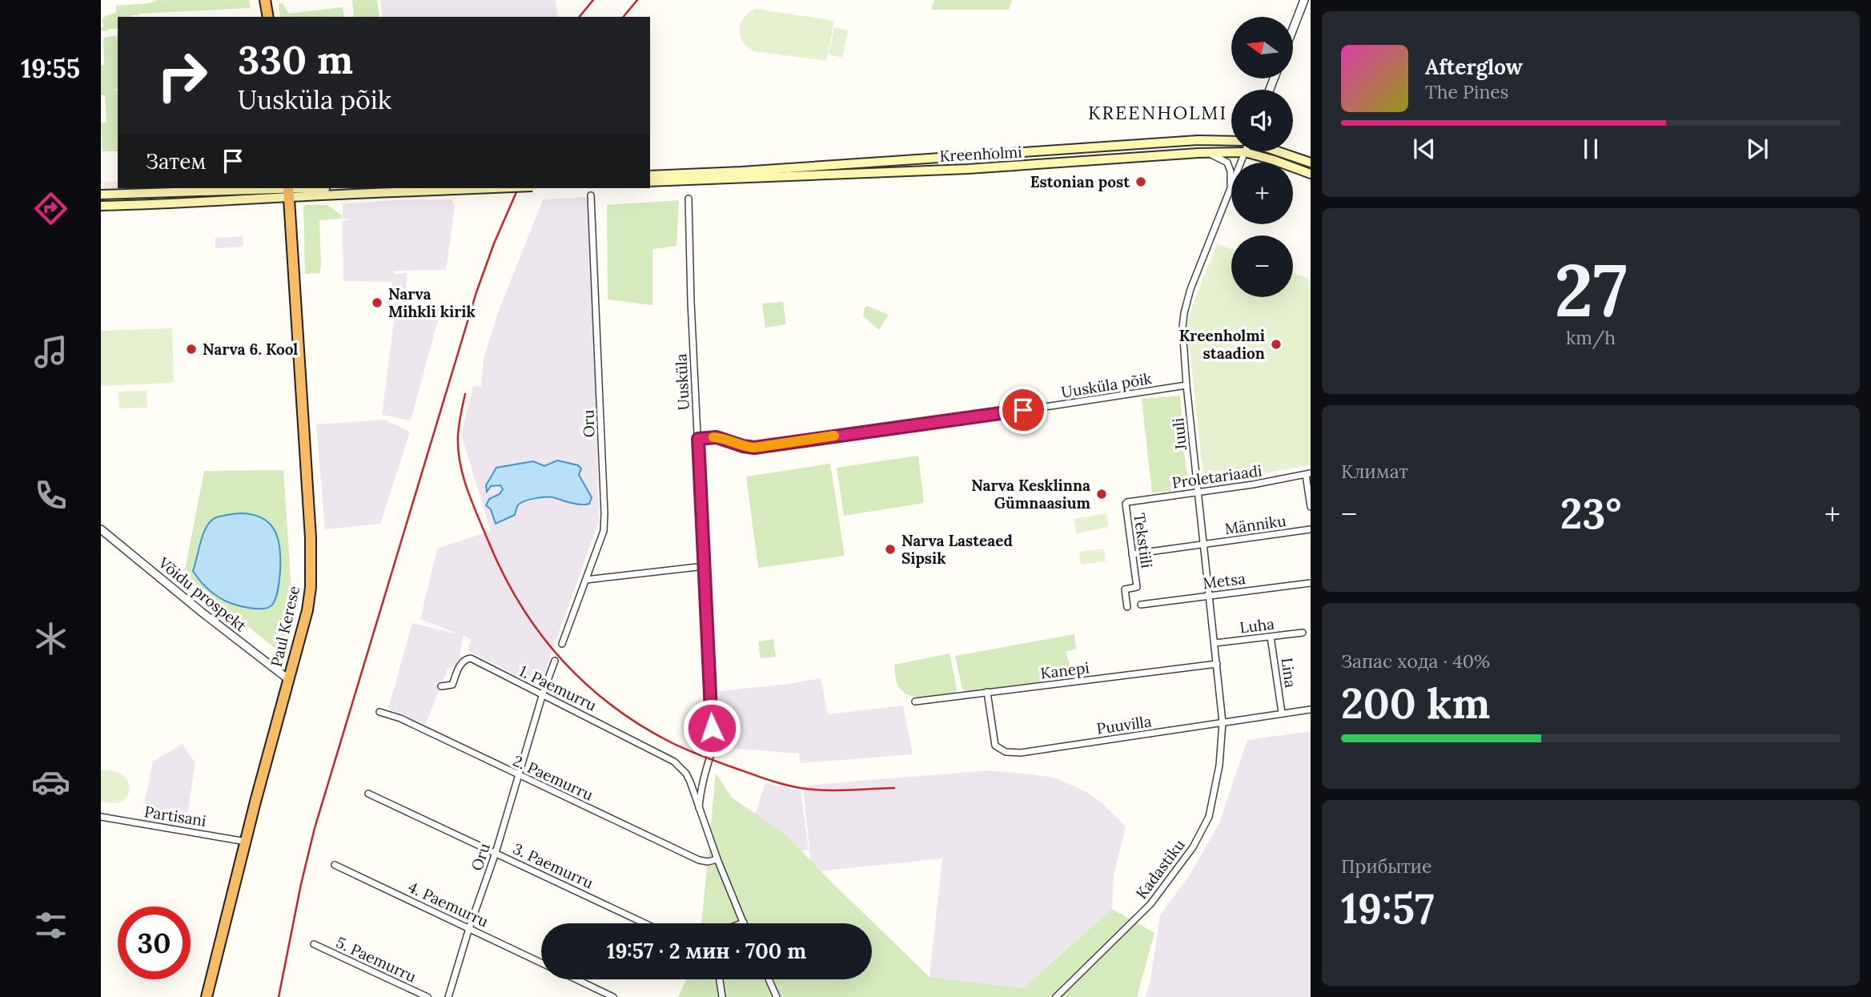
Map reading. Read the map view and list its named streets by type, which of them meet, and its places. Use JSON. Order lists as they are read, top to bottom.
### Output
{
  "streets": {
    "highway": ["Paul Kerese"],
    "main road": ["Kreenholmi"],
    "street": [
      "Uusküla",
      "Uusküla põik",
      "Oru",
      "Juuli",
      "Proletariaadi",
      "Männiku",
      "Tekstiili",
      "Metsa",
      "Võidu prospekt",
      "Luha",
      "Kanepi",
      "Lina",
      "1. Paemurru",
      "Puuvilla",
      "2. Paemurru",
      "Partisani",
      "3. Paemurru",
      "Kadastiku",
      "4. Paemurru",
      "5. Paemurru"
    ]
  },
  "crossings": [
    ["Kreenholmi", "Juuli"],
    ["Uusküla", "Uusküla põik"],
    ["Uusküla", "1. Paemurru"],
    ["Uusküla põik", "Juuli"],
    ["Oru", "1. Paemurru"],
    ["Oru", "2. Paemurru"],
    ["Oru", "3. Paemurru"],
    ["Oru", "4. Paemurru"],
    ["Juuli", "Proletariaadi"],
    ["Juuli", "Männiku"],
    ["Juuli", "Metsa"],
    ["Juuli", "Luha"],
    ["Juuli", "Kanepi"],
    ["Juuli", "Puuvilla"],
    ["Juuli", "Kadastiku"],
    ["Proletariaadi", "Tekstiili"],
    ["Männiku", "Tekstiili"],
    ["Võidu prospekt", "Paul Kerese"],
    ["Luha", "Lina"],
    ["Paul Kerese", "Partisani"],
    ["Kanepi", "Puuvilla"],
    ["Lina", "Puuvilla"],
    ["Puuvilla", "Kadastiku"]
  ],
  "districts": ["KREENHOLMI"],
  "places": [
    "Estonian post",
    "Narva Mihkli kirik",
    "Kreenholmi staadion",
    "Narva 6. Kool",
    "Narva Kesklinna Gümnaasium",
    "Narva Lasteaed Sipsik"
  ],
  "north": "left",
  "page": {
    "tabs": "19:55",
    "map_buttons": ["+", "−"],
    "turn": ["330 m", "Uusküla põik"],
    "song": ["Afterglow", "The Pines"],
    "then": "Затем",
    "tile": [
      ["27", "km/h"],
      "Климат",
      ["Запас хода · 40%", "200 km"],
      ["Прибытие", "19:57"]
    ],
    "heat": ["−", "23°", "+"],
    "limit": "30",
    "trip": "19:57 · 2 мин · 700 m"
  }
}
